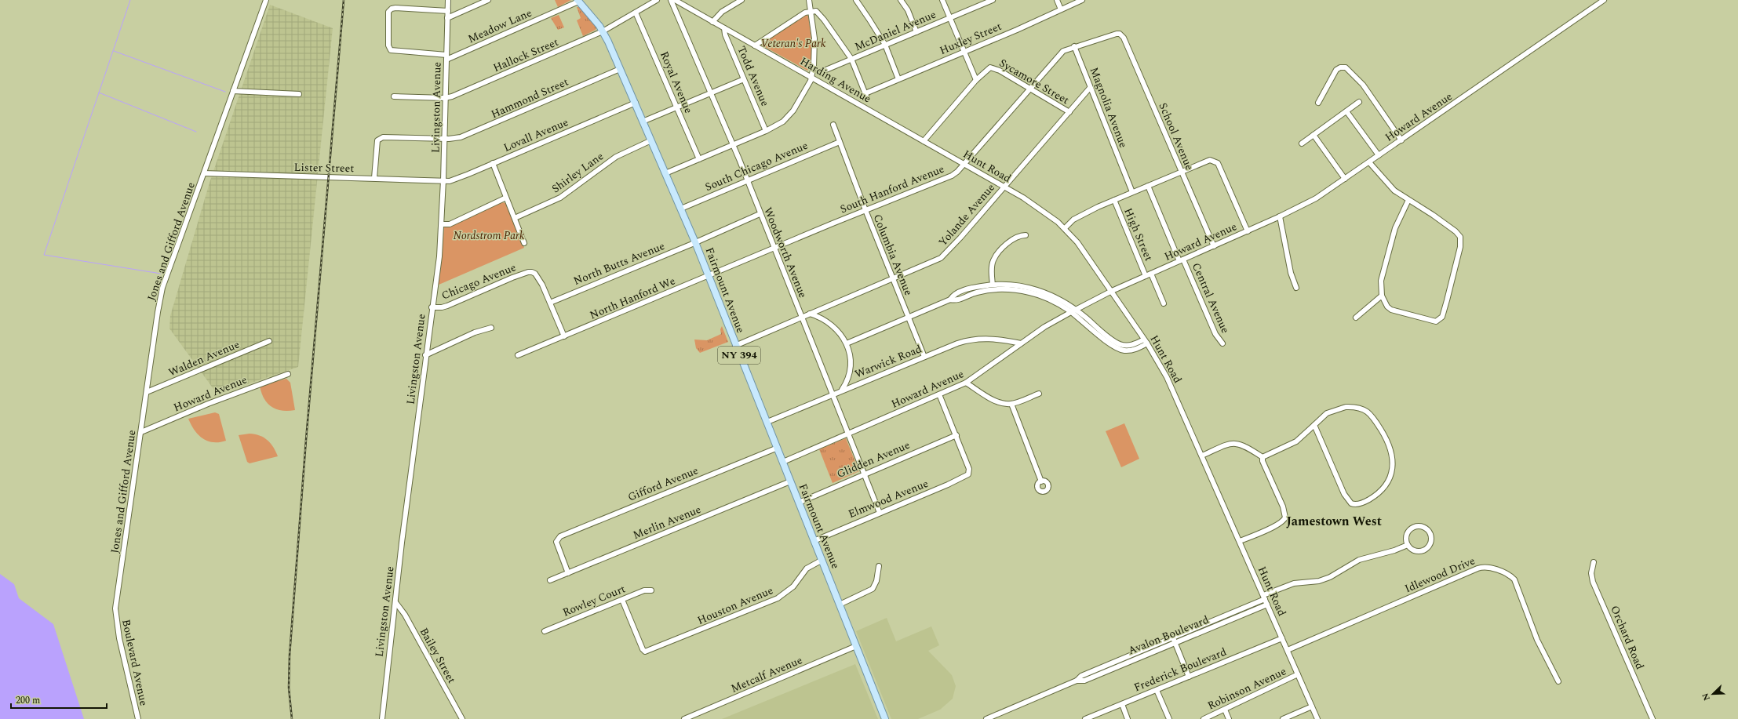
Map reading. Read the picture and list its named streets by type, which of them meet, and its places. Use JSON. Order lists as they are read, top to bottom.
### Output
{
  "streets": {
    "main road": ["Fairmount Avenue", "NY 394"],
    "street": [
      "Meadow Lane",
      "McDaniel Avenue",
      "Huxley Street",
      "Hallock Street",
      "Todd Avenue",
      "Harding Avenue",
      "Sycamore Street",
      "Royal Avenue",
      "Hammond Street",
      "Livingston Avenue",
      "Magnolia Avenue",
      "Howard Avenue",
      "Lovall Avenue",
      "School Avenue",
      "South Chicago Avenue",
      "Hunt Road",
      "Lister Street",
      "Shirley Lane",
      "South Hanford Avenue",
      "Yolande Avenue",
      "High Street",
      "Jones and Gifford Avenue",
      "Woodworth Avenue",
      "Columbia Avenue",
      "North Butts Avenue",
      "Chicago Avenue",
      "North Hanford We",
      "Central Avenue",
      "Walden Avenue",
      "Warwick Road",
      "Glidden Avenue",
      "Gifford Avenue",
      "Elmwood Avenue",
      "Merlin Avenue",
      "Idlewood Drive",
      "Rowley Court",
      "Houston Avenue",
      "Avalon Boulevard",
      "Orchard Road",
      "Bailey Street",
      "Boulevard Avenue",
      "Frederick Boulevard",
      "Metcalf Avenue",
      "Robinson Avenue"
    ]
  },
  "crossings": [
    ["Meadow Lane", "Livingston Avenue"],
    ["Meadow Lane", "Fairmount Avenue"],
    ["Hallock Street", "Royal Avenue"],
    ["Hallock Street", "Livingston Avenue"],
    ["Hallock Street", "Fairmount Avenue"],
    ["Todd Avenue", "Harding Avenue"],
    ["Harding Avenue", "Hunt Road"],
    ["Sycamore Street", "Hunt Road"],
    ["Sycamore Street", "South Hanford Avenue"],
    ["Sycamore Street", "Yolande Avenue"],
    ["Hammond Street", "Livingston Avenue"],
    ["Hammond Street", "Lister Street"],
    ["Hammond Street", "Fairmount Avenue"],
    ["Livingston Avenue", "Lovall Avenue"],
    ["Livingston Avenue", "Lister Street"],
    ["Livingston Avenue", "Chicago Avenue"],
    ["Livingston Avenue", "Bailey Street"],
    ["Magnolia Avenue", "School Avenue"],
    ["Magnolia Avenue", "South Hanford Avenue"],
    ["Magnolia Avenue", "Yolande Avenue"],
    ["Howard Avenue", "School Avenue"],
    ["Howard Avenue", "Hunt Road"],
    ["Howard Avenue", "High Street"],
    ["Howard Avenue", "Jones and Gifford Avenue"],
    ["Howard Avenue", "Woodworth Avenue"],
    ["Howard Avenue", "Fairmount Avenue"],
    ["Howard Avenue", "Central Avenue"],
    ["Howard Avenue", "Warwick Road"],
    ["Lovall Avenue", "Lister Street"],
    ["Lovall Avenue", "Fairmount Avenue"],
    ["School Avenue", "South Hanford Avenue"],
    ["South Chicago Avenue", "Woodworth Avenue"],
    ["South Chicago Avenue", "Columbia Avenue"],
    ["South Chicago Avenue", "Fairmount Avenue"],
    ["Hunt Road", "South Hanford Avenue"],
    ["Hunt Road", "Yolande Avenue"],
    ["Hunt Road", "Idlewood Drive"],
    ["Hunt Road", "Avalon Boulevard"],
    ["Hunt Road", "Frederick Boulevard"],
    ["Hunt Road", "Robinson Avenue"],
    ["Lister Street", "Jones and Gifford Avenue"],
    ["Shirley Lane", "Fairmount Avenue"],
    ["South Hanford Avenue", "Woodworth Avenue"],
    ["South Hanford Avenue", "Columbia Avenue"],
    ["South Hanford Avenue", "Fairmount Avenue"],
    ["South Hanford Avenue", "North Hanford We"],
    ["Yolande Avenue", "Woodworth Avenue"],
    ["Yolande Avenue", "Columbia Avenue"],
    ["Yolande Avenue", "Fairmount Avenue"],
    ["Jones and Gifford Avenue", "Walden Avenue"],
    ["Jones and Gifford Avenue", "Boulevard Avenue"],
    ["Woodworth Avenue", "North Butts Avenue"],
    ["Woodworth Avenue", "Warwick Road"],
    ["Woodworth Avenue", "Glidden Avenue"],
    ["Woodworth Avenue", "Elmwood Avenue"],
    ["Columbia Avenue", "Warwick Road"],
    ["North Butts Avenue", "Chicago Avenue"],
    ["North Butts Avenue", "Fairmount Avenue"],
    ["Fairmount Avenue", "North Hanford We"],
    ["Fairmount Avenue", "Warwick Road"],
    ["Fairmount Avenue", "Glidden Avenue"],
    ["Fairmount Avenue", "Gifford Avenue"],
    ["Fairmount Avenue", "Elmwood Avenue"],
    ["Fairmount Avenue", "Merlin Avenue"],
    ["Fairmount Avenue", "Houston Avenue"],
    ["Fairmount Avenue", "Metcalf Avenue"],
    ["Glidden Avenue", "Elmwood Avenue"],
    ["Gifford Avenue", "Merlin Avenue"],
    ["Rowley Court", "Houston Avenue"]
  ],
  "districts": ["Jamestown West"],
  "parks": ["Veteran's Park", "Nordstrom Park"],
  "scale_bar": "200 m",
  "north": "bottom left"
}
